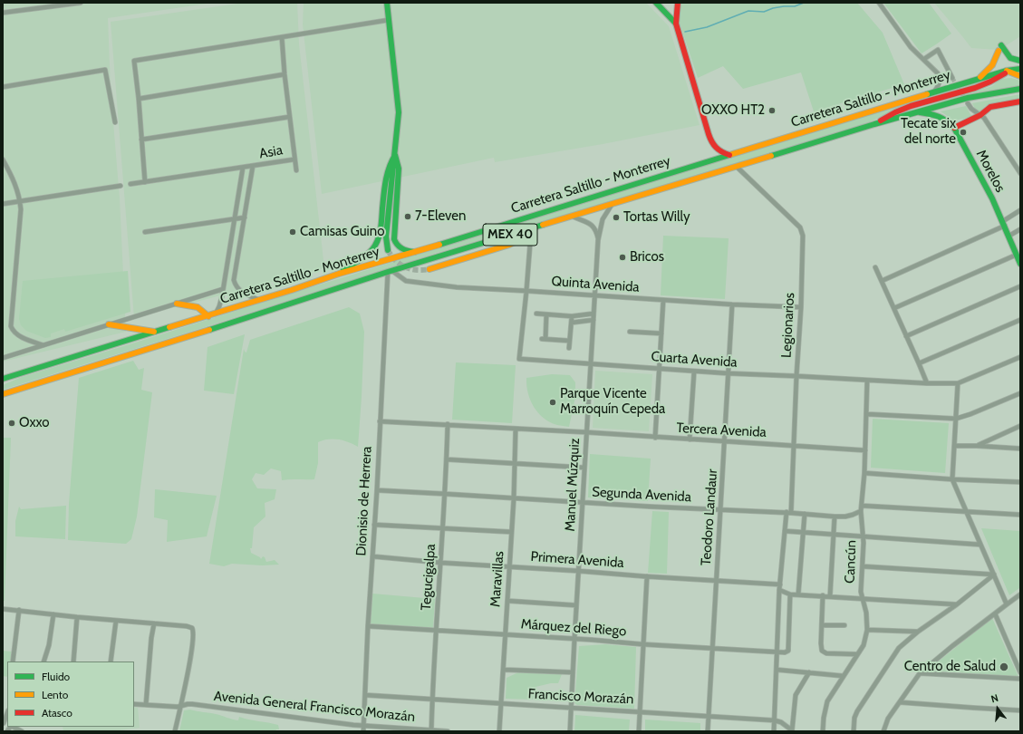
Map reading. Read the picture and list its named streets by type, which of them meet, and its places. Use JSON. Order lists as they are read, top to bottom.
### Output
{
  "streets": {
    "main road": ["Carretera Saltillo - Monterrey", "Morelos", "MEX 40"],
    "street": [
      "Asia",
      "Quinta Avenida",
      "Legionarios",
      "Cuarta Avenida",
      "Tercera Avenida",
      "Manuel Múzquiz",
      "Segunda Avenida",
      "Dionisio de Herrera",
      "Teodoro Landaur",
      "Primera Avenida",
      "Cancún",
      "Tegucigalpa",
      "Maravillas",
      "Márquez del Riego",
      "Francisco Morazán",
      "Avenida General Francisco Morazán"
    ]
  },
  "crossings": [
    ["Carretera Saltillo - Monterrey", "Morelos"],
    ["Carretera Saltillo - Monterrey", "Quinta Avenida"],
    ["Carretera Saltillo - Monterrey", "Legionarios"],
    ["Carretera Saltillo - Monterrey", "Manuel Múzquiz"],
    ["Carretera Saltillo - Monterrey", "Dionisio de Herrera"],
    ["Quinta Avenida", "Legionarios"],
    ["Quinta Avenida", "Cuarta Avenida"],
    ["Quinta Avenida", "Manuel Múzquiz"],
    ["Quinta Avenida", "Dionisio de Herrera"],
    ["Quinta Avenida", "Teodoro Landaur"],
    ["Legionarios", "Cuarta Avenida"],
    ["Legionarios", "Tercera Avenida"],
    ["Legionarios", "Segunda Avenida"],
    ["Legionarios", "Primera Avenida"],
    ["Legionarios", "Márquez del Riego"],
    ["Legionarios", "Francisco Morazán"],
    ["Cuarta Avenida", "Manuel Múzquiz"],
    ["Cuarta Avenida", "Teodoro Landaur"],
    ["Cuarta Avenida", "Cancún"],
    ["Tercera Avenida", "Manuel Múzquiz"],
    ["Tercera Avenida", "Dionisio de Herrera"],
    ["Tercera Avenida", "Teodoro Landaur"],
    ["Tercera Avenida", "Cancún"],
    ["Tercera Avenida", "Tegucigalpa"],
    ["Tercera Avenida", "Maravillas"],
    ["Manuel Múzquiz", "Segunda Avenida"],
    ["Manuel Múzquiz", "Primera Avenida"],
    ["Manuel Múzquiz", "Márquez del Riego"],
    ["Manuel Múzquiz", "Francisco Morazán"],
    ["Segunda Avenida", "Dionisio de Herrera"],
    ["Segunda Avenida", "Teodoro Landaur"],
    ["Segunda Avenida", "Cancún"],
    ["Segunda Avenida", "Tegucigalpa"],
    ["Segunda Avenida", "Maravillas"],
    ["Dionisio de Herrera", "Primera Avenida"],
    ["Dionisio de Herrera", "Márquez del Riego"],
    ["Dionisio de Herrera", "Francisco Morazán"],
    ["Dionisio de Herrera", "Avenida General Francisco Morazán"],
    ["Teodoro Landaur", "Primera Avenida"],
    ["Teodoro Landaur", "Márquez del Riego"],
    ["Teodoro Landaur", "Francisco Morazán"],
    ["Primera Avenida", "Tegucigalpa"],
    ["Primera Avenida", "Maravillas"],
    ["Tegucigalpa", "Márquez del Riego"],
    ["Tegucigalpa", "Francisco Morazán"],
    ["Tegucigalpa", "Avenida General Francisco Morazán"],
    ["Maravillas", "Márquez del Riego"],
    ["Maravillas", "Francisco Morazán"]
  ],
  "places": [
    "OXXO HT2",
    "Tecate six del norte",
    "7-Eleven",
    "Tortas Willy",
    "Camisas Guino",
    "Bricos",
    "Parque Vicente Marroquín Cepeda",
    "Oxxo",
    "Centro de Salud"
  ],
  "legend": ["Fluido", "Lento", "Atasco"],
  "north": "top"
}
